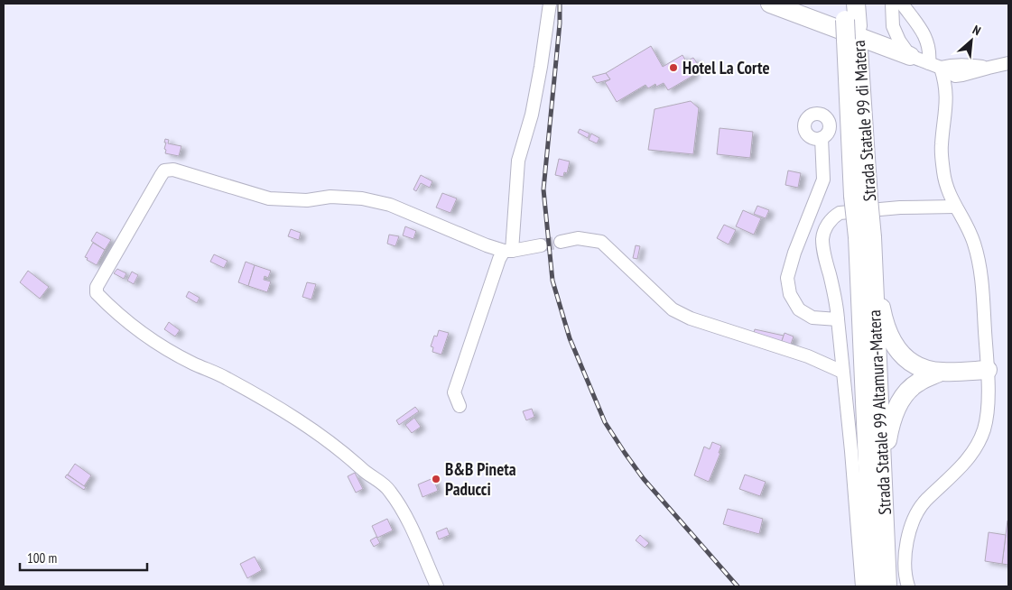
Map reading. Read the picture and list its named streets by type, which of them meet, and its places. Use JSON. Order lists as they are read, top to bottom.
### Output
{
  "streets": {
    "highway": ["Strada Statale 99 di Matera", "Strada Statale 99 Altamura-Matera"]
  },
  "crossings": [
    ["Strada Statale 99 di Matera", "Strada Statale 99 Altamura-Matera"]
  ],
  "places": ["Hotel La Corte", "B&B Pineta Paducci"],
  "scale_bar": "100 m",
  "north": "top right"
}
